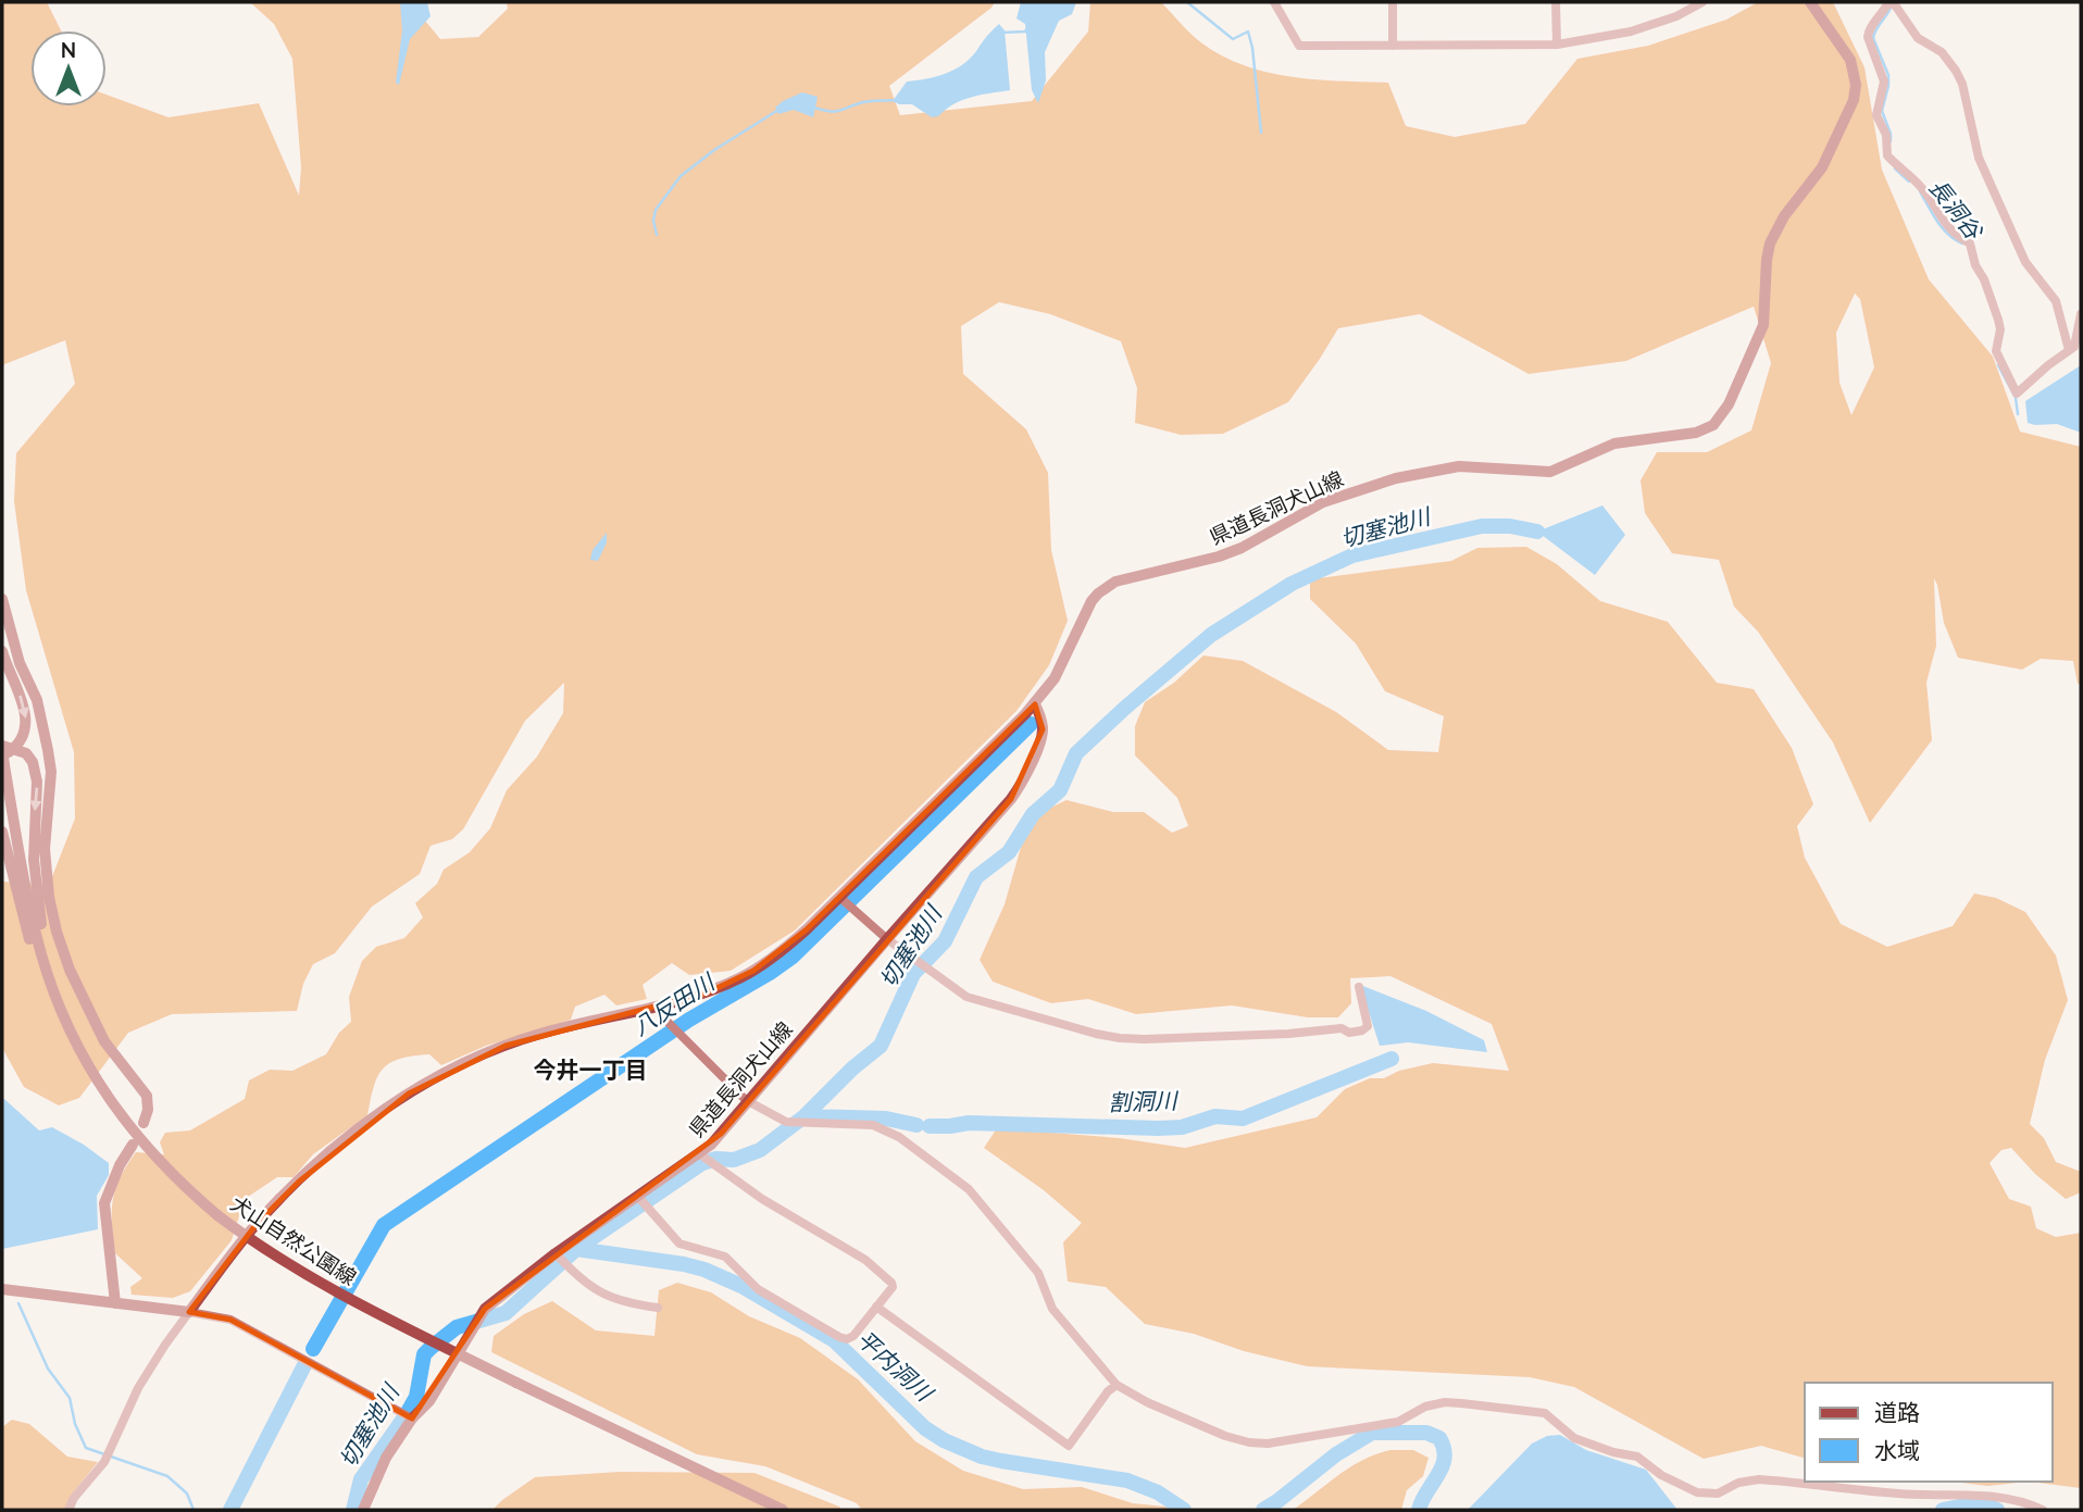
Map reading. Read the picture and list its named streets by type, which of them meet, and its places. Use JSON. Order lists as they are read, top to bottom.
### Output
{
  "streets": {
    "main road": ["県道長洞犬山線", "犬山自然公園線"]
  },
  "districts": ["今井一丁目"],
  "water": [
    "長洞谷",
    "切塞池川",
    "八反田川",
    "割洞川",
    "平内洞川"
  ],
  "legend": ["道路", "水域"],
  "north": "top"
}
